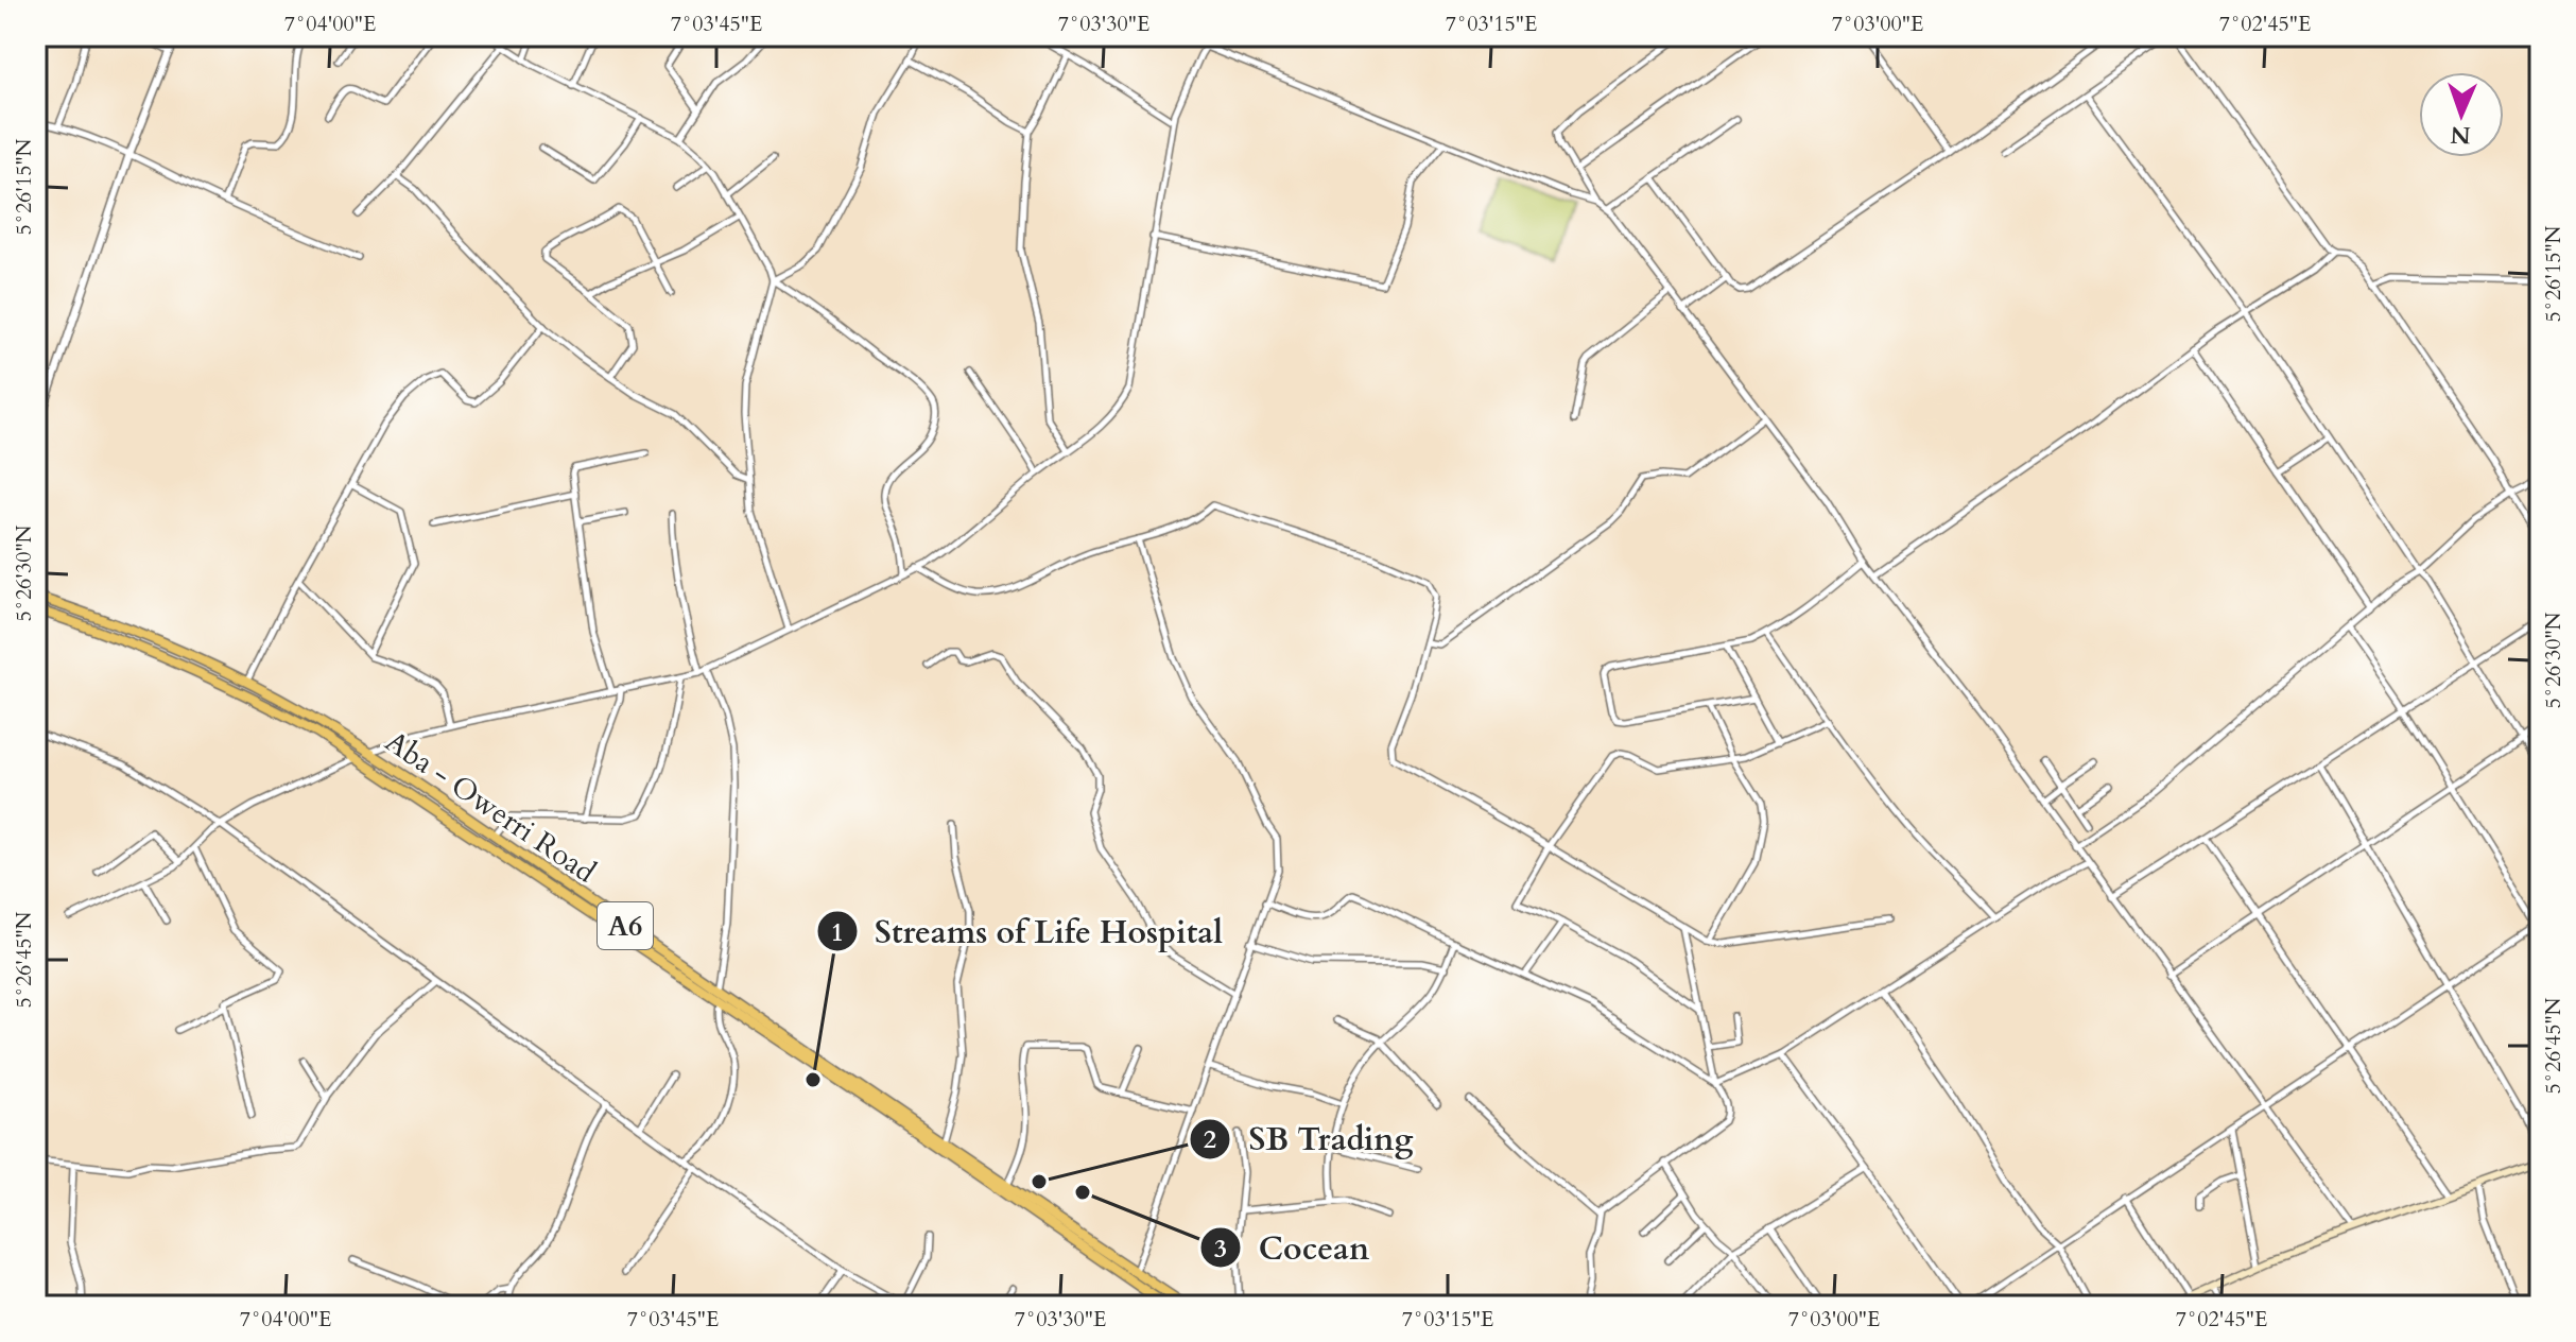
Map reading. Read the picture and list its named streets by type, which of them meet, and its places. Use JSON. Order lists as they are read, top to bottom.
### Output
{
  "streets": {
    "highway": ["Aba - Owerri Road", "A6"]
  },
  "places": ["Streams of Life Hospital", "SB Trading", "Cocean"],
  "north": "bottom",
  "coordinates": [
    "7°04'00\"E",
    "7°03'45\"E",
    "7°03'30\"E",
    "7°03'15\"E",
    "7°03'00\"E",
    "7°02'45\"E",
    "5°26'15\"N",
    "5°26'30\"N",
    "5°26'45\"N"
  ]
}
